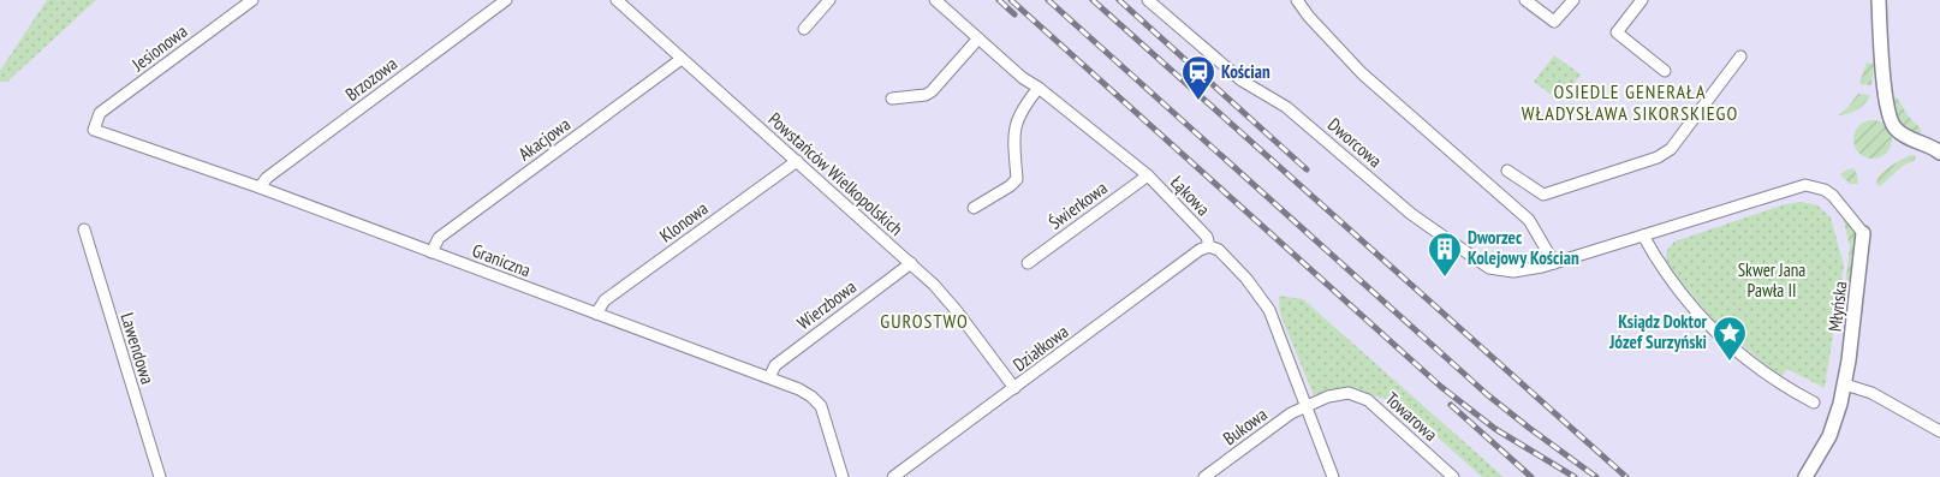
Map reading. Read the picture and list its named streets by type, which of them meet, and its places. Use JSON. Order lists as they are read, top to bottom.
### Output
{
  "streets": {
    "street": [
      "Jesionowa",
      "Brzozowa",
      "Akacjowa",
      "Dworcowa",
      "Powstańców Wielkopolskich",
      "Łąkowa",
      "Świerkowa",
      "Klonowa",
      "Graniczna",
      "Wierzbowa",
      "Młyńska",
      "Lawendowa",
      "Działkowa",
      "Towarowa",
      "Bukowa"
    ]
  },
  "crossings": [
    ["Jesionowa", "Graniczna"],
    ["Brzozowa", "Graniczna"],
    ["Akacjowa", "Powstańców Wielkopolskich"],
    ["Akacjowa", "Graniczna"],
    ["Dworcowa", "Młyńska"],
    ["Powstańców Wielkopolskich", "Klonowa"],
    ["Powstańców Wielkopolskich", "Wierzbowa"],
    ["Powstańców Wielkopolskich", "Działkowa"],
    ["Łąkowa", "Świerkowa"],
    ["Łąkowa", "Działkowa"],
    ["Łąkowa", "Towarowa"],
    ["Łąkowa", "Bukowa"],
    ["Klonowa", "Graniczna"],
    ["Graniczna", "Wierzbowa"],
    ["Towarowa", "Bukowa"]
  ],
  "districts": ["OSIEDLE GENERAŁA WŁADYSŁAWA SIKORSKIEGO", "GUROSTWO"],
  "parks": ["Skwer Jana Pawła II"],
  "places": {
    "station": ["Kościan"],
    "building": ["Dworzec Kolejowy Kościan"],
    "place": ["Ksiądz Doktor Józef Surzyński"]
  }
}
